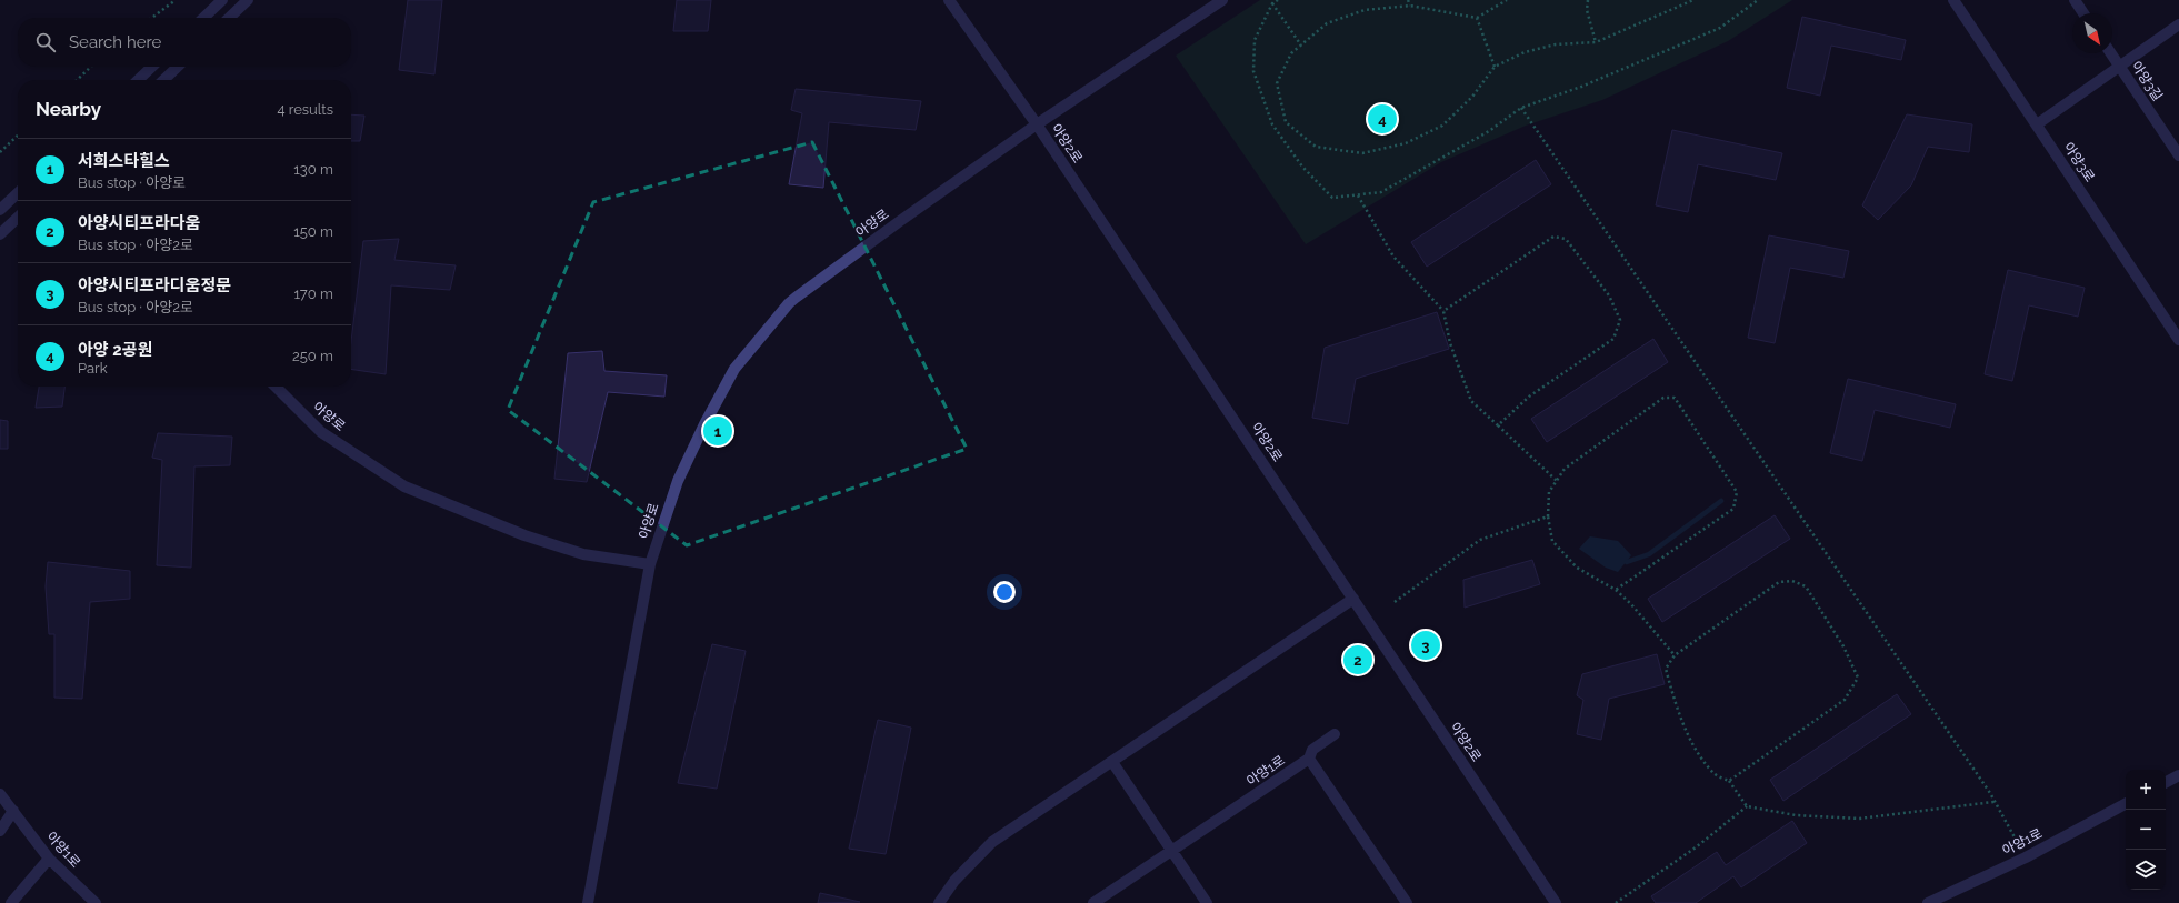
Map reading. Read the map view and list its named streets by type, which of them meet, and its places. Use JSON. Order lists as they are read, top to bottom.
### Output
{
  "streets": {
    "street": [
      "아양3길",
      "아양2로",
      "아양3로",
      "아양로",
      "아양1로"
    ]
  },
  "crossings": [
    ["아양2로", "아양로"]
  ],
  "north": "bottom right",
  "page": {
    "search": "Search here",
    "heading": ["Nearby", "4 results"],
    "pins": [
      "4",
      "1",
      "3",
      "2"
    ],
    "list": [
      {
        "mark": "1",
        "name": "서희스타힐스",
        "note": "Bus stop · 아양로",
        "value": "130 m"
      },
      {
        "mark": "2",
        "name": "아양시티프라다움",
        "note": "Bus stop · 아양2로",
        "value": "150 m"
      },
      {
        "mark": "3",
        "name": "아양시티프라디움정문",
        "note": "Bus stop · 아양2로",
        "value": "170 m"
      },
      {
        "mark": "4",
        "name": "아양 2공원",
        "note": "Park",
        "value": "250 m"
      }
    ],
    "map_buttons": ["+", "−"]
  }
}
